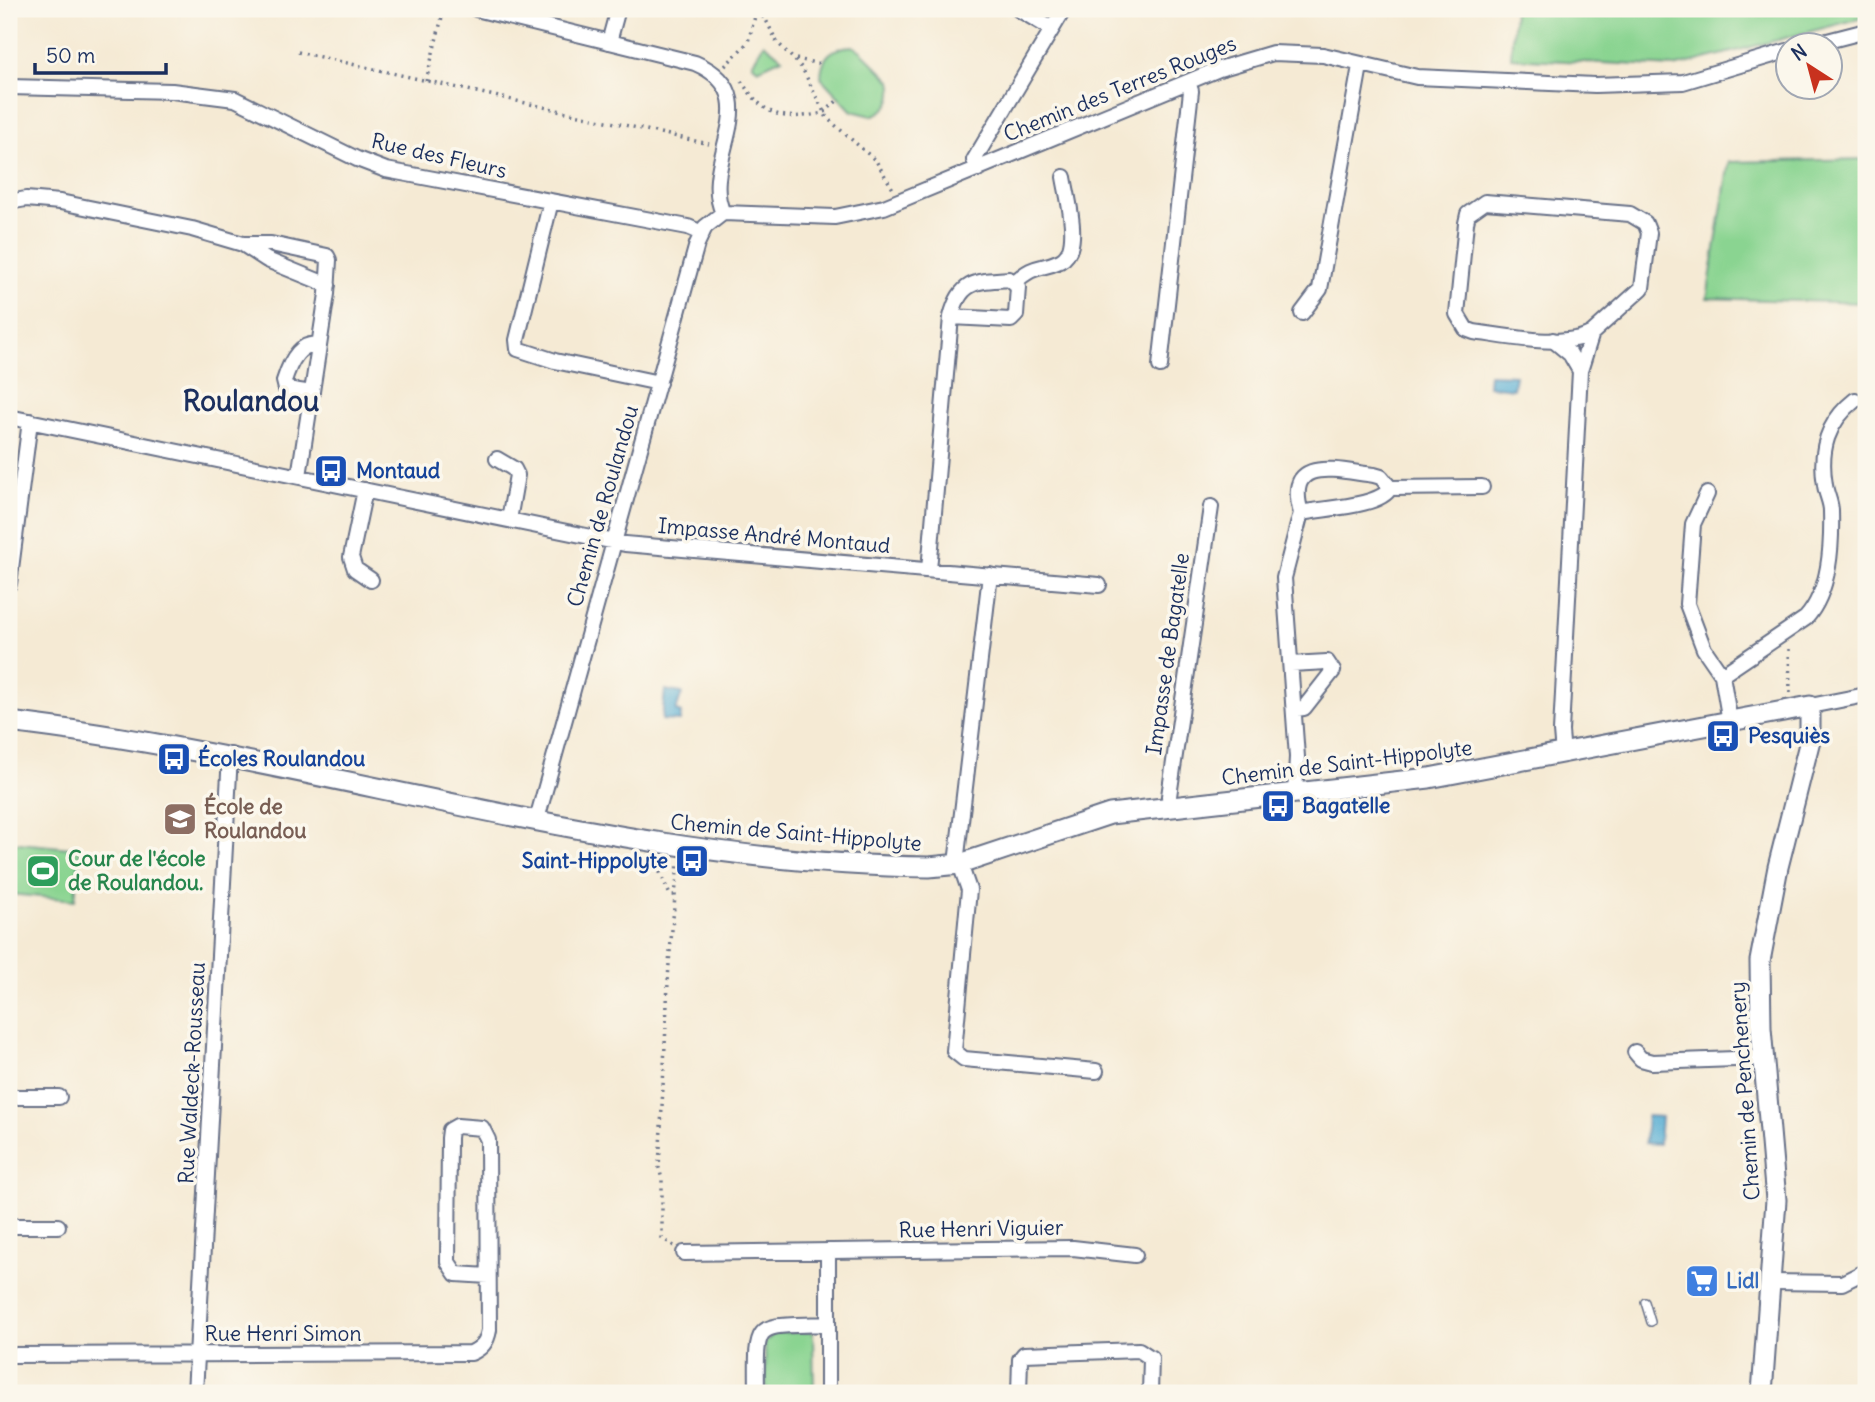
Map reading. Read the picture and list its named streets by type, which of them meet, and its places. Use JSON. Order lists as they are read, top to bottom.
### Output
{
  "streets": {
    "street": [
      "Chemin des Terres Rouges",
      "Rue des Fleurs",
      "Chemin de Roulandou",
      "Impasse André Montaud",
      "Impasse de Bagatelle",
      "Chemin de Saint-Hippolyte",
      "Rue Waldeck-Rousseau",
      "Chemin de Penchenery",
      "Rue Henri Viguier",
      "Rue Henri Simon"
    ]
  },
  "crossings": [
    ["Rue des Fleurs", "Chemin de Roulandou"],
    ["Chemin de Roulandou", "Impasse André Montaud"],
    ["Chemin de Roulandou", "Chemin de Saint-Hippolyte"],
    ["Impasse de Bagatelle", "Chemin de Saint-Hippolyte"],
    ["Chemin de Saint-Hippolyte", "Rue Waldeck-Rousseau"],
    ["Chemin de Saint-Hippolyte", "Chemin de Penchenery"],
    ["Rue Waldeck-Rousseau", "Rue Henri Simon"]
  ],
  "districts": ["Roulandou"],
  "places": {
    "bus stop": [
      "Montaud",
      "Pesquiès",
      "Écoles Roulandou",
      "Bagatelle",
      "Saint-Hippolyte"
    ],
    "school or university": ["École de Roulandou"],
    "sports": ["Cour de l'école de Roulandou."],
    "supermarket": ["Lidl"]
  },
  "scale_bar": "50 m",
  "north": "top left"
}
